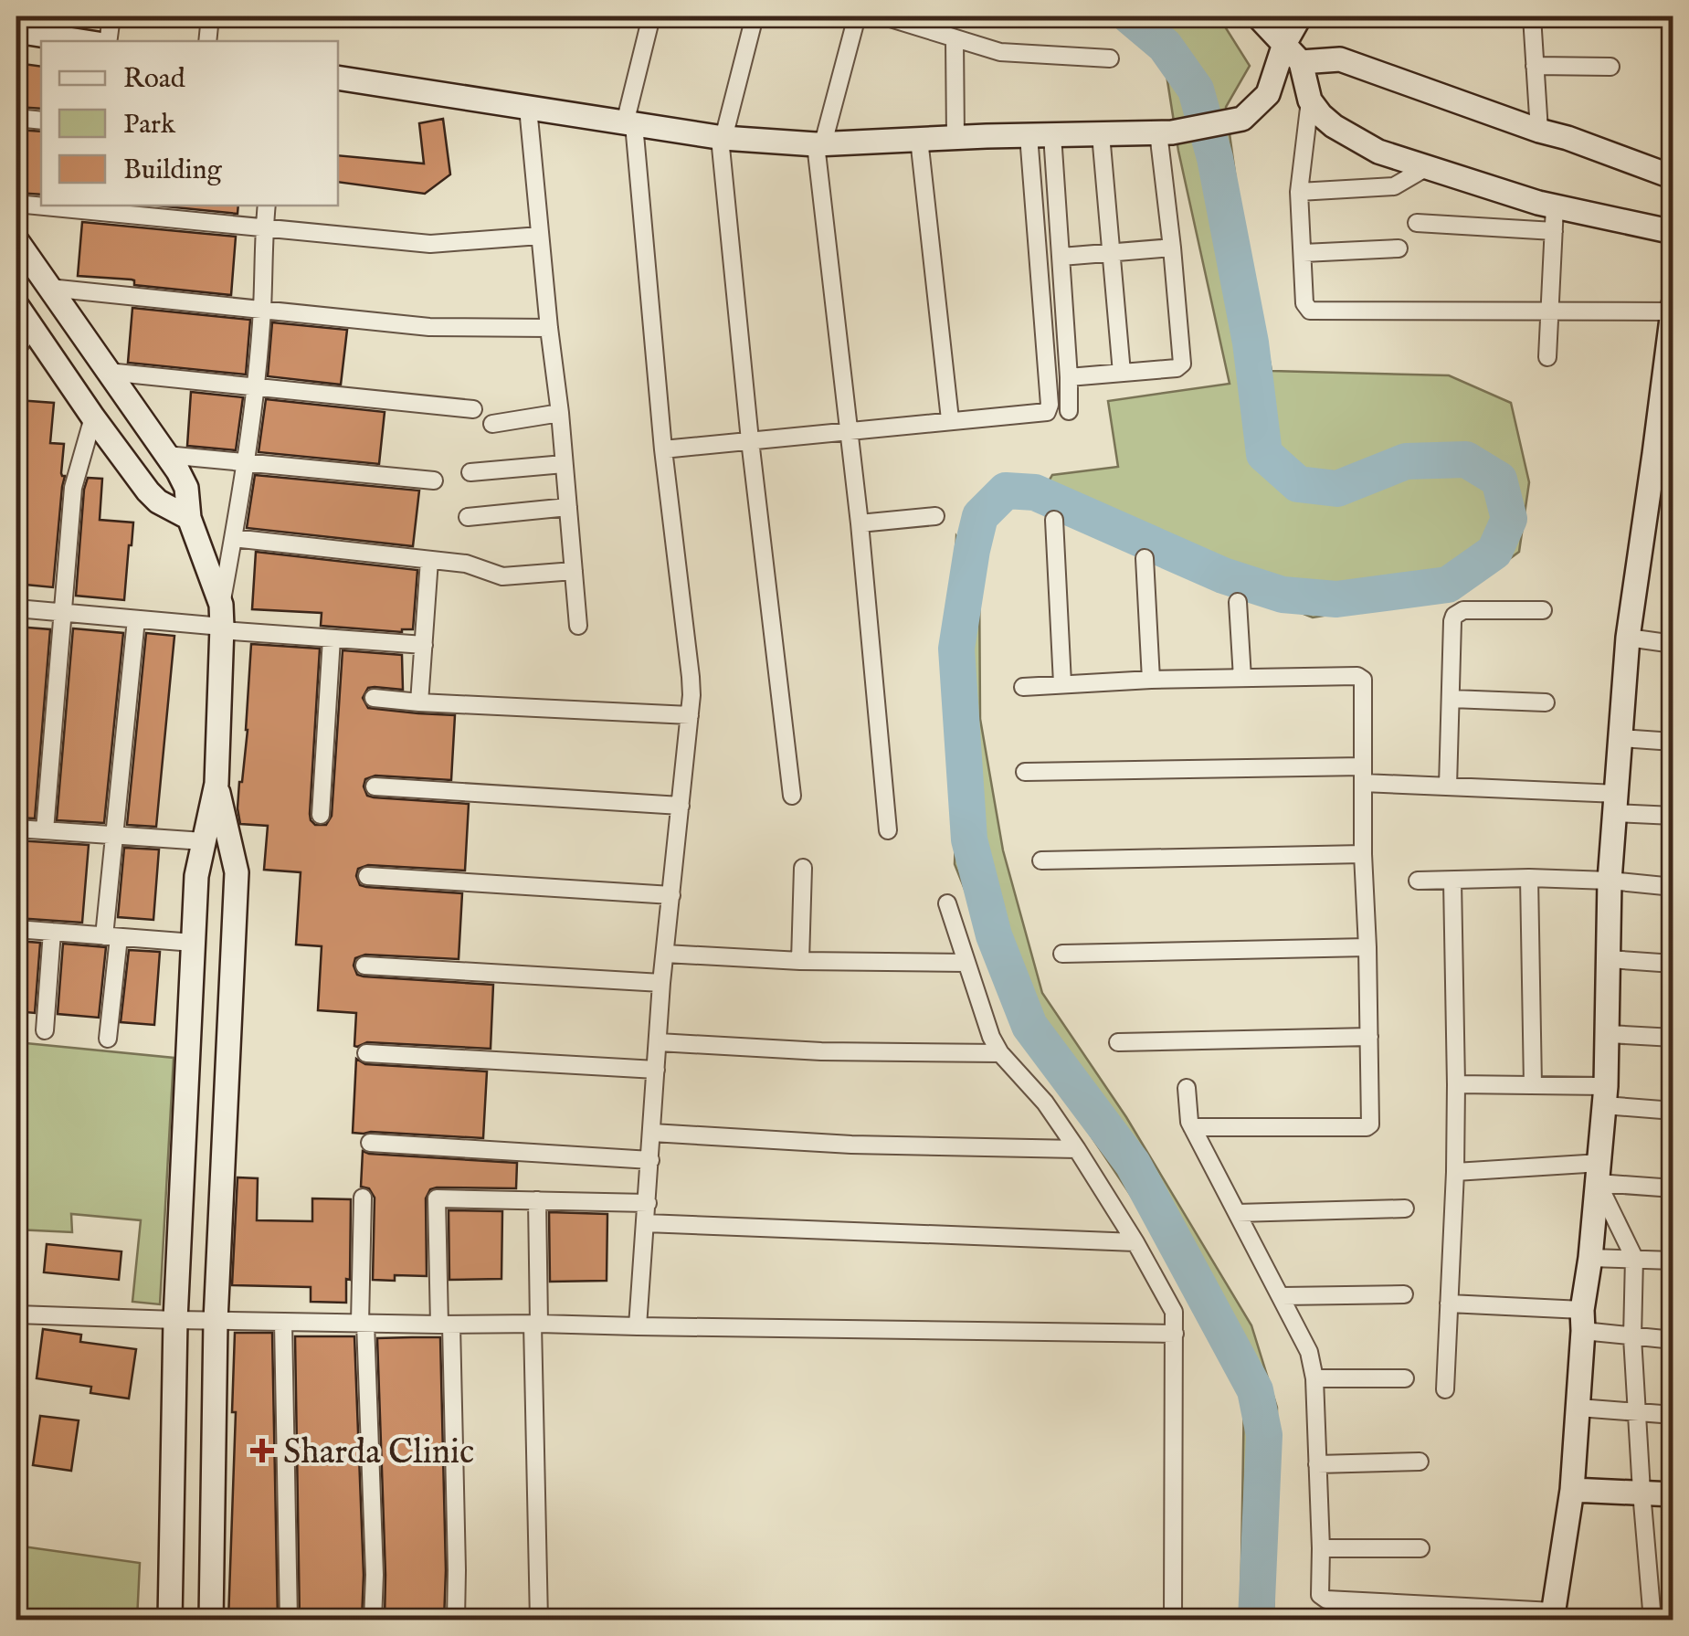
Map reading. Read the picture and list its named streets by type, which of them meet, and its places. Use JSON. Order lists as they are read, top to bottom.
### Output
{
  "places": {
    "health": ["Sharda Clinic"]
  },
  "legend": ["Road", "Park", "Building"]
}
